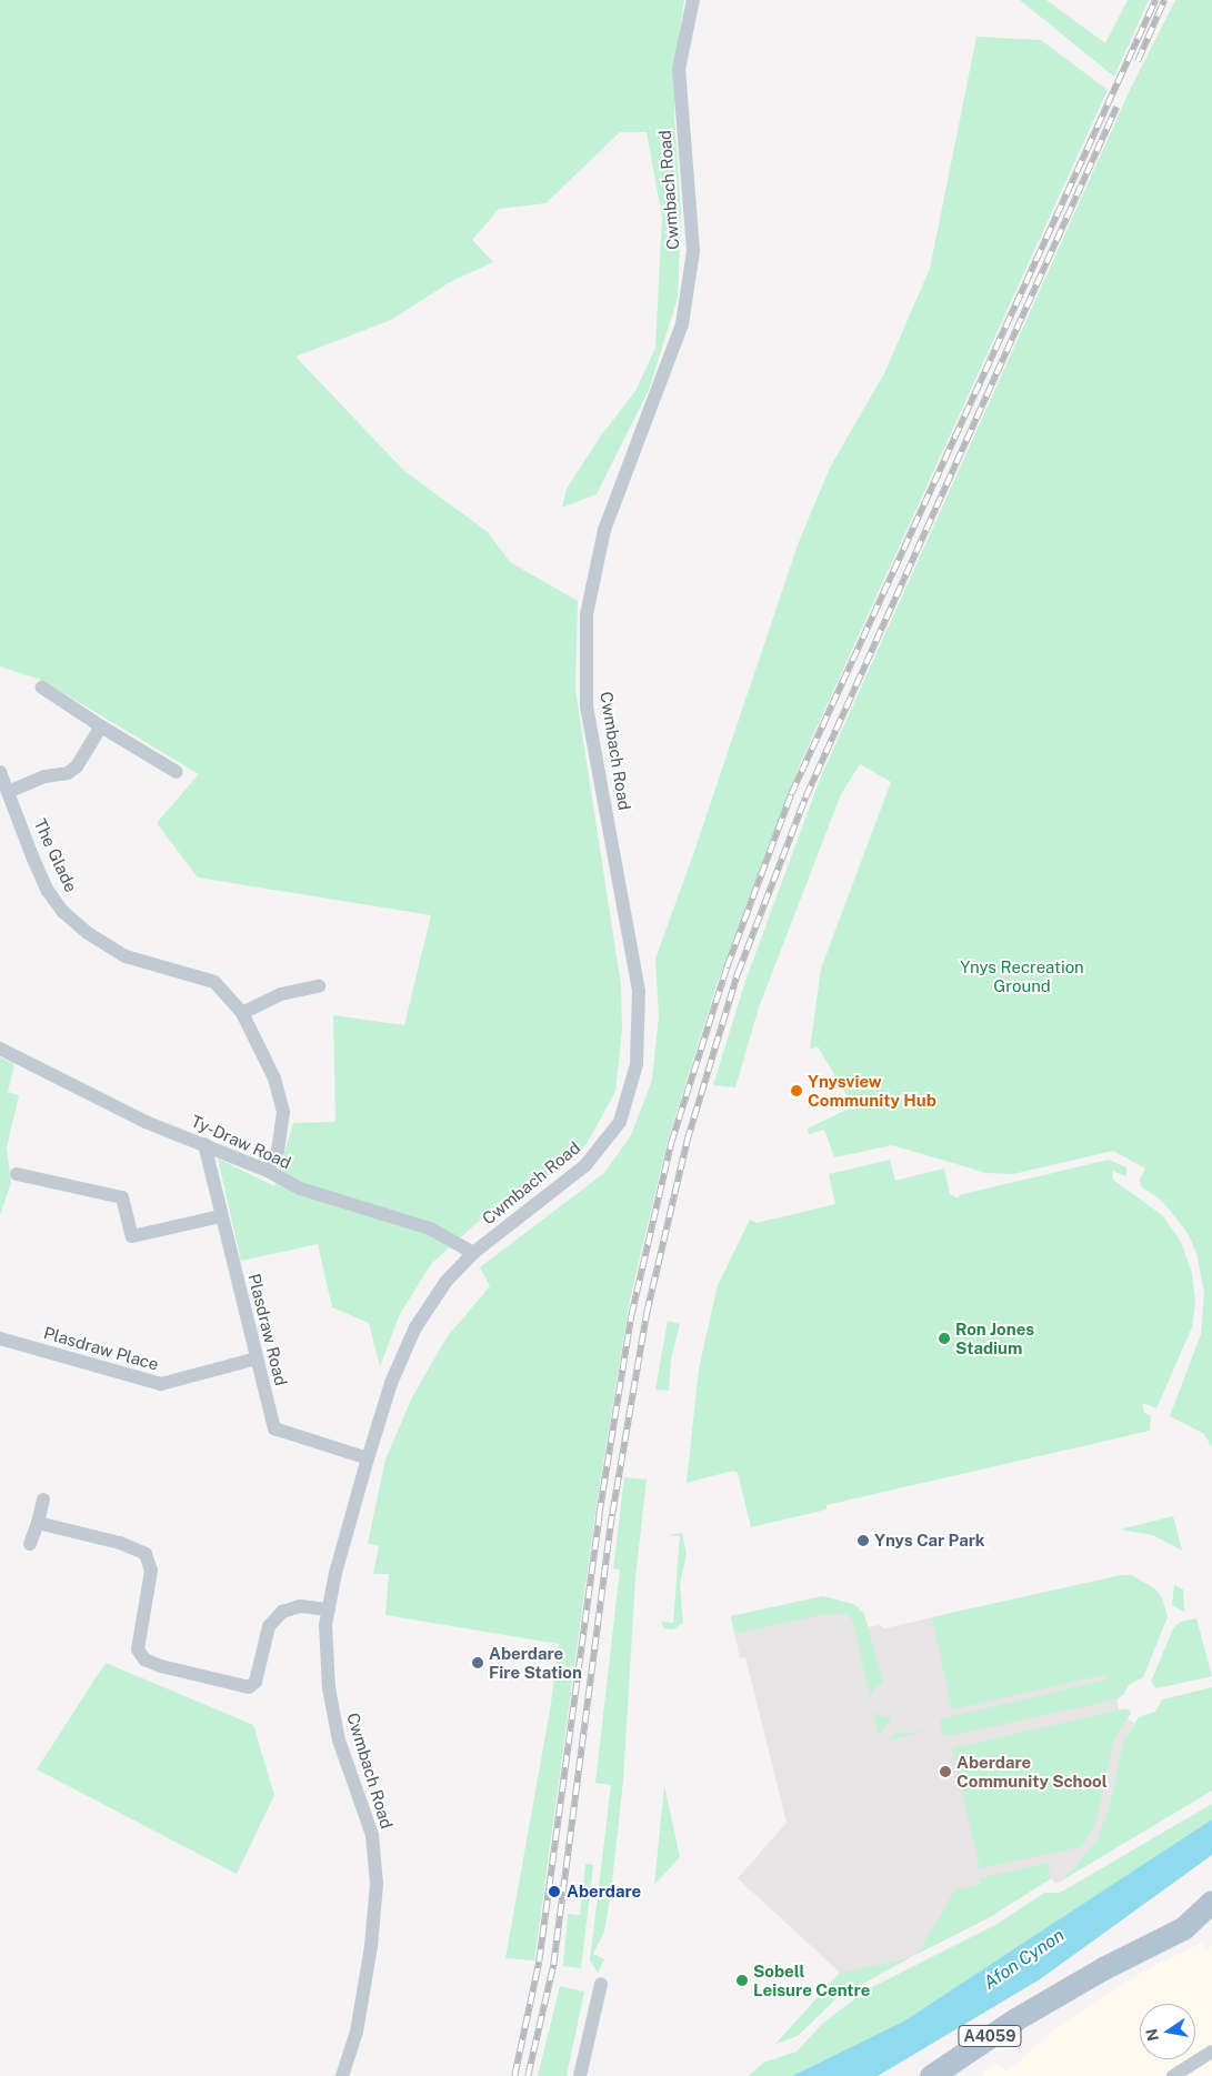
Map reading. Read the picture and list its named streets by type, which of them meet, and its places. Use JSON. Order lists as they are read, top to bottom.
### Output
{
  "streets": {
    "main road": ["A4059"],
    "street": [
      "Cwmbach Road",
      "The Glade",
      "Ty-Draw Road",
      "Plasdraw Road",
      "Plasdraw Place"
    ]
  },
  "crossings": [
    ["Cwmbach Road", "Ty-Draw Road"],
    ["Cwmbach Road", "Plasdraw Road"],
    ["The Glade", "Ty-Draw Road"],
    ["Ty-Draw Road", "Plasdraw Road"],
    ["Plasdraw Road", "Plasdraw Place"]
  ],
  "water": ["Afon Cynon"],
  "parks": ["Ynys Recreation Ground"],
  "places": [
    "Ynysview Community Hub",
    "Ron Jones Stadium",
    "Ynys Car Park",
    "Aberdare Fire Station",
    "Aberdare Community School",
    "Aberdare",
    "Sobell Leisure Centre"
  ],
  "north": "left"
}
